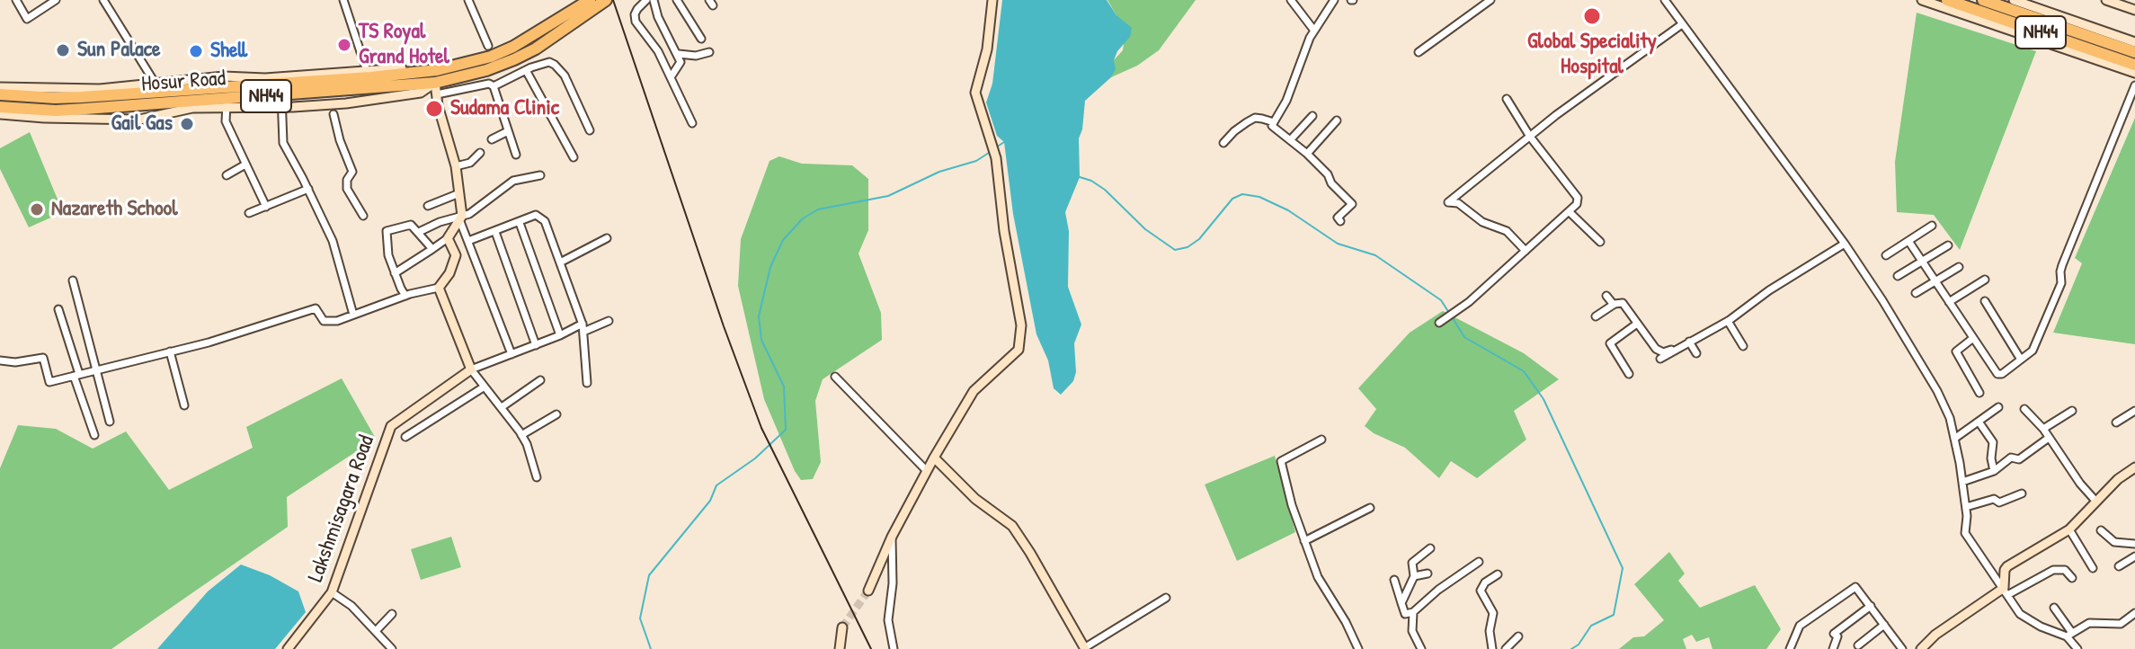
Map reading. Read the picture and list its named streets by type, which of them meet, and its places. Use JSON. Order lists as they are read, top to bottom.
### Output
{
  "streets": {
    "highway": ["NH44", "Hosur Road"],
    "street": ["Lakshmisagara Road"]
  },
  "places": [
    "Global Speciality Hospital",
    "TS Royal Grand Hotel",
    "Sun Palace",
    "Shell",
    "Sudama Clinic",
    "Gail Gas",
    "Nazareth School"
  ]
}
